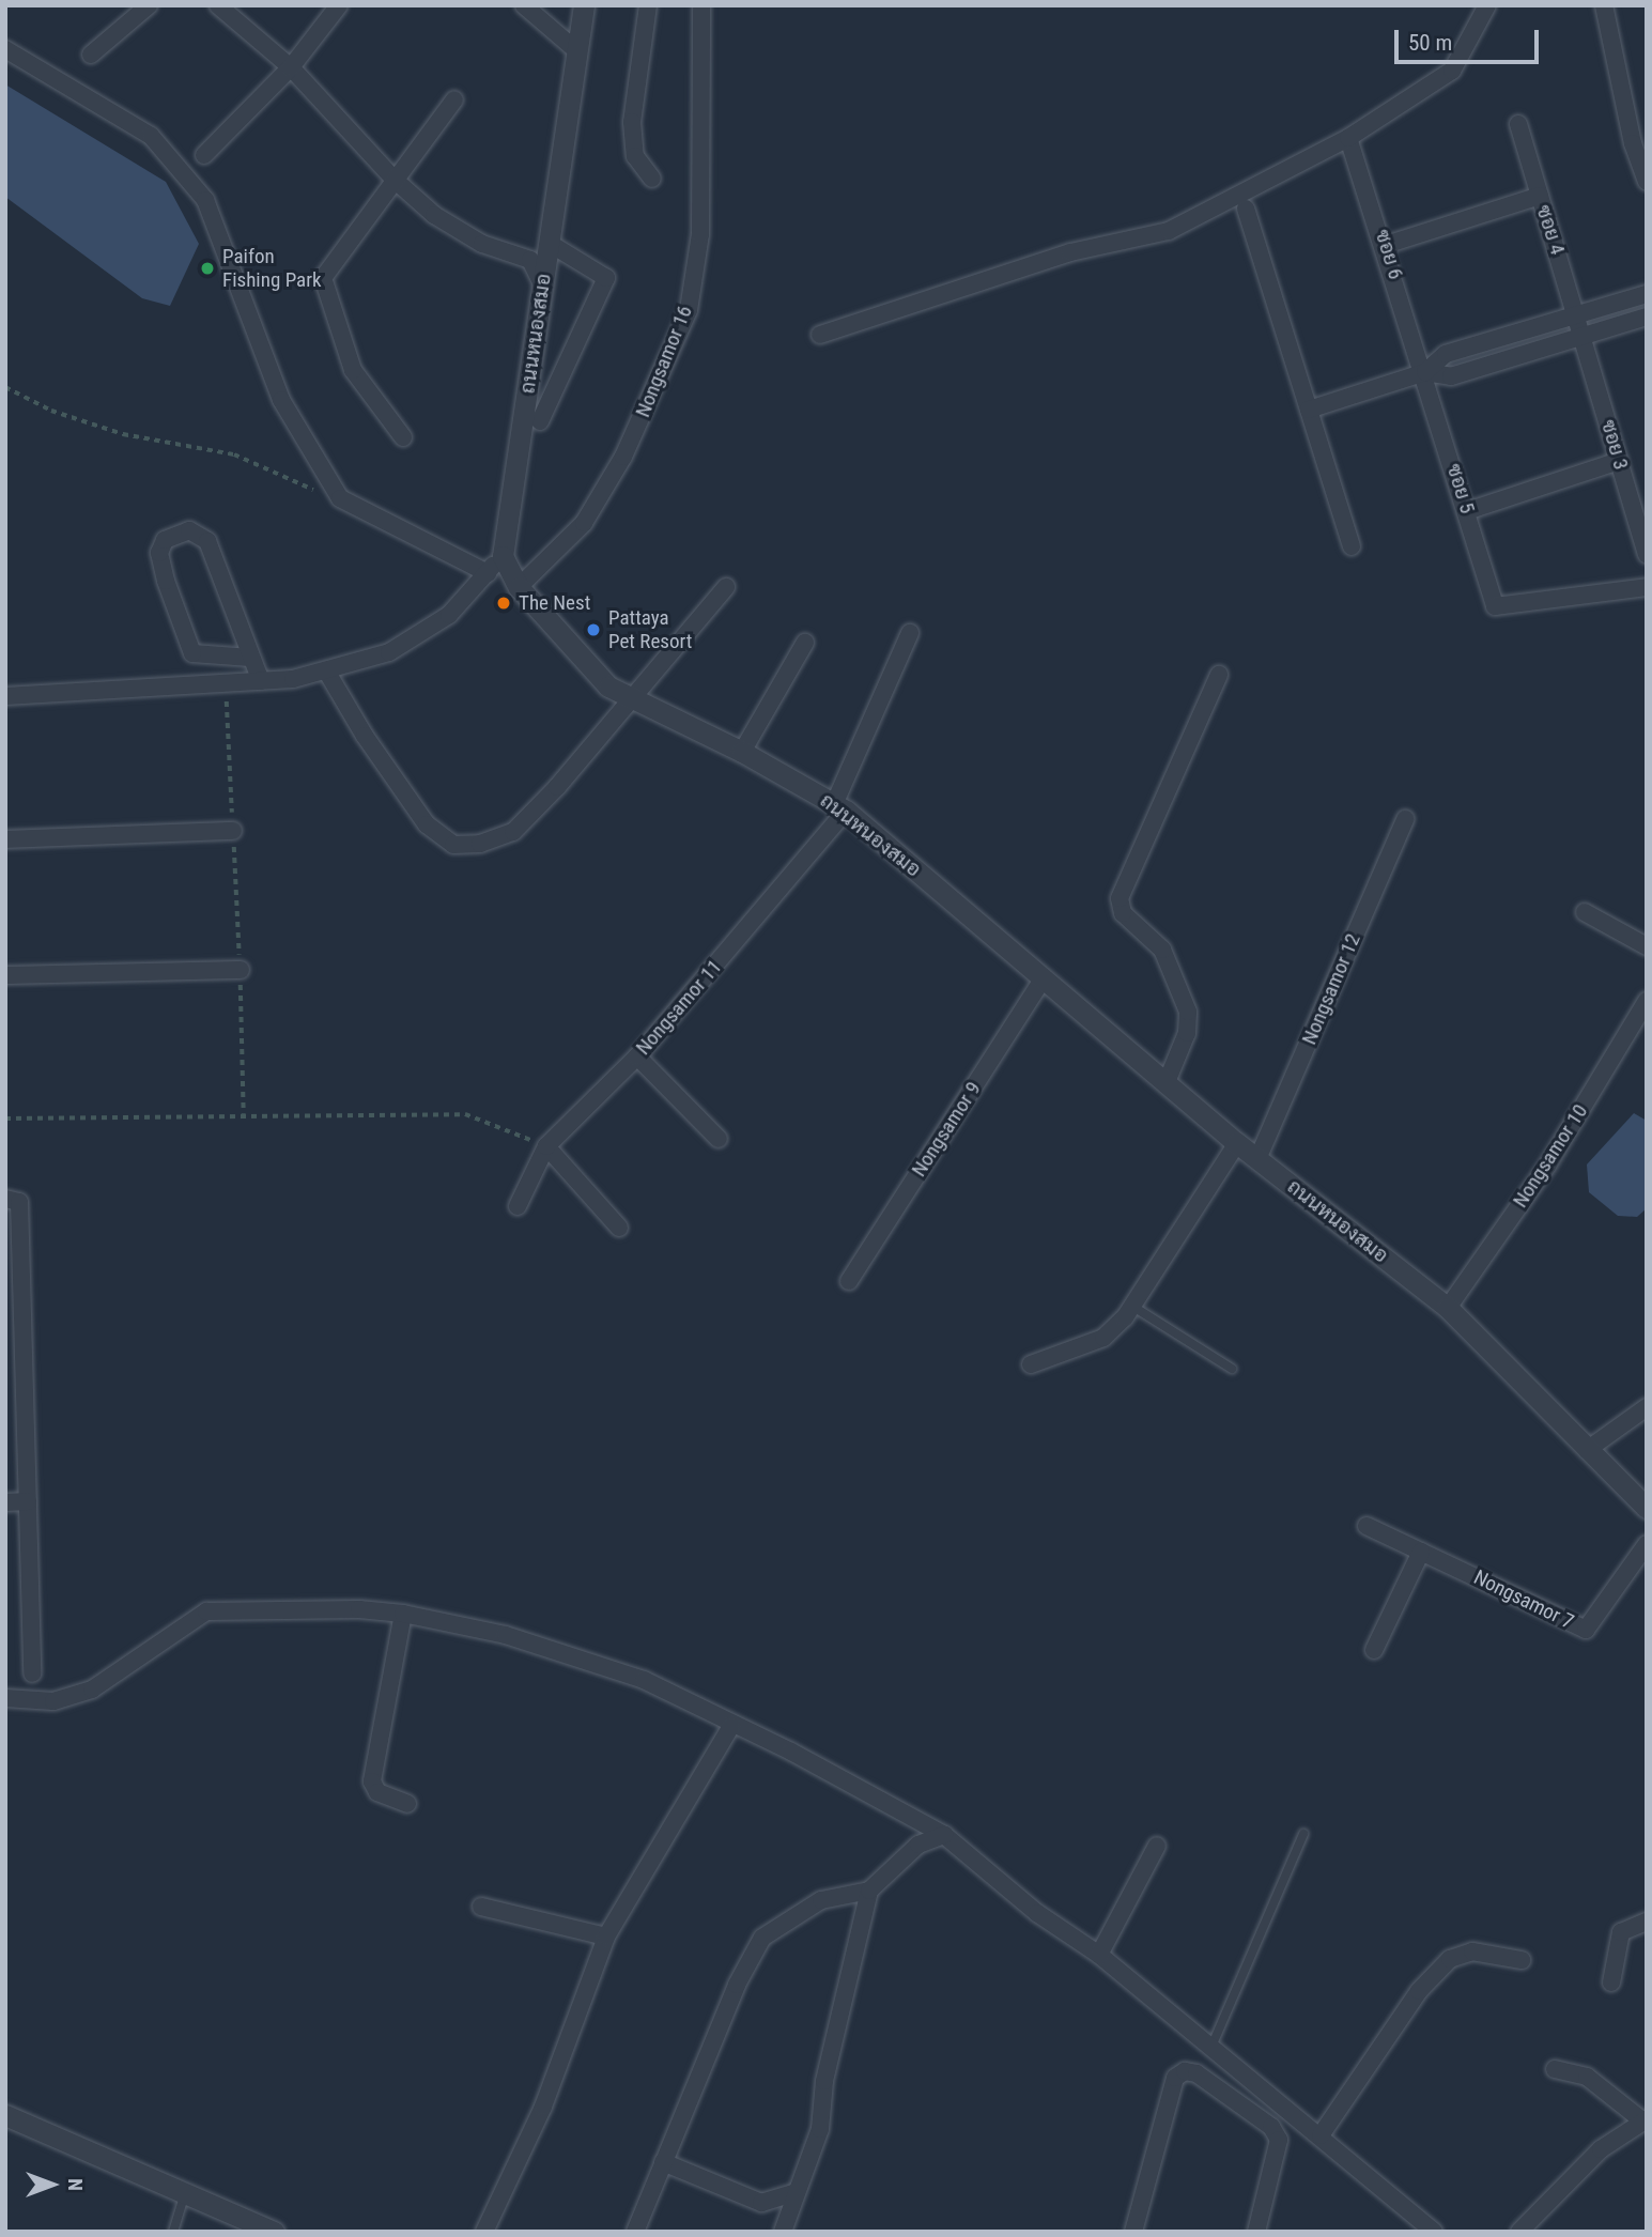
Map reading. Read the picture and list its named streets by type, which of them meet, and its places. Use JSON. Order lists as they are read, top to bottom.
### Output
{
  "streets": {
    "street": [
      "ซอย 4",
      "ซอย 6",
      "ถนนหนองสมอ",
      "Nongsamor 16",
      "ซอย 3",
      "ซอย 5",
      "Nongsamor 12",
      "Nongsamor 11",
      "Nongsamor 9",
      "Nongsamor 10",
      "Nongsamor 7"
    ]
  },
  "crossings": [
    ["ซอย 4", "ซอย 3"],
    ["ซอย 6", "ซอย 5"],
    ["ถนนหนองสมอ", "Nongsamor 16"],
    ["ถนนหนองสมอ", "Nongsamor 12"],
    ["ถนนหนองสมอ", "Nongsamor 11"],
    ["ถนนหนองสมอ", "Nongsamor 9"],
    ["ถนนหนองสมอ", "Nongsamor 10"]
  ],
  "places": ["Paifon Fishing Park", "The Nest", "Pattaya Pet Resort"],
  "scale_bar": "50 m",
  "north": "right"
}
